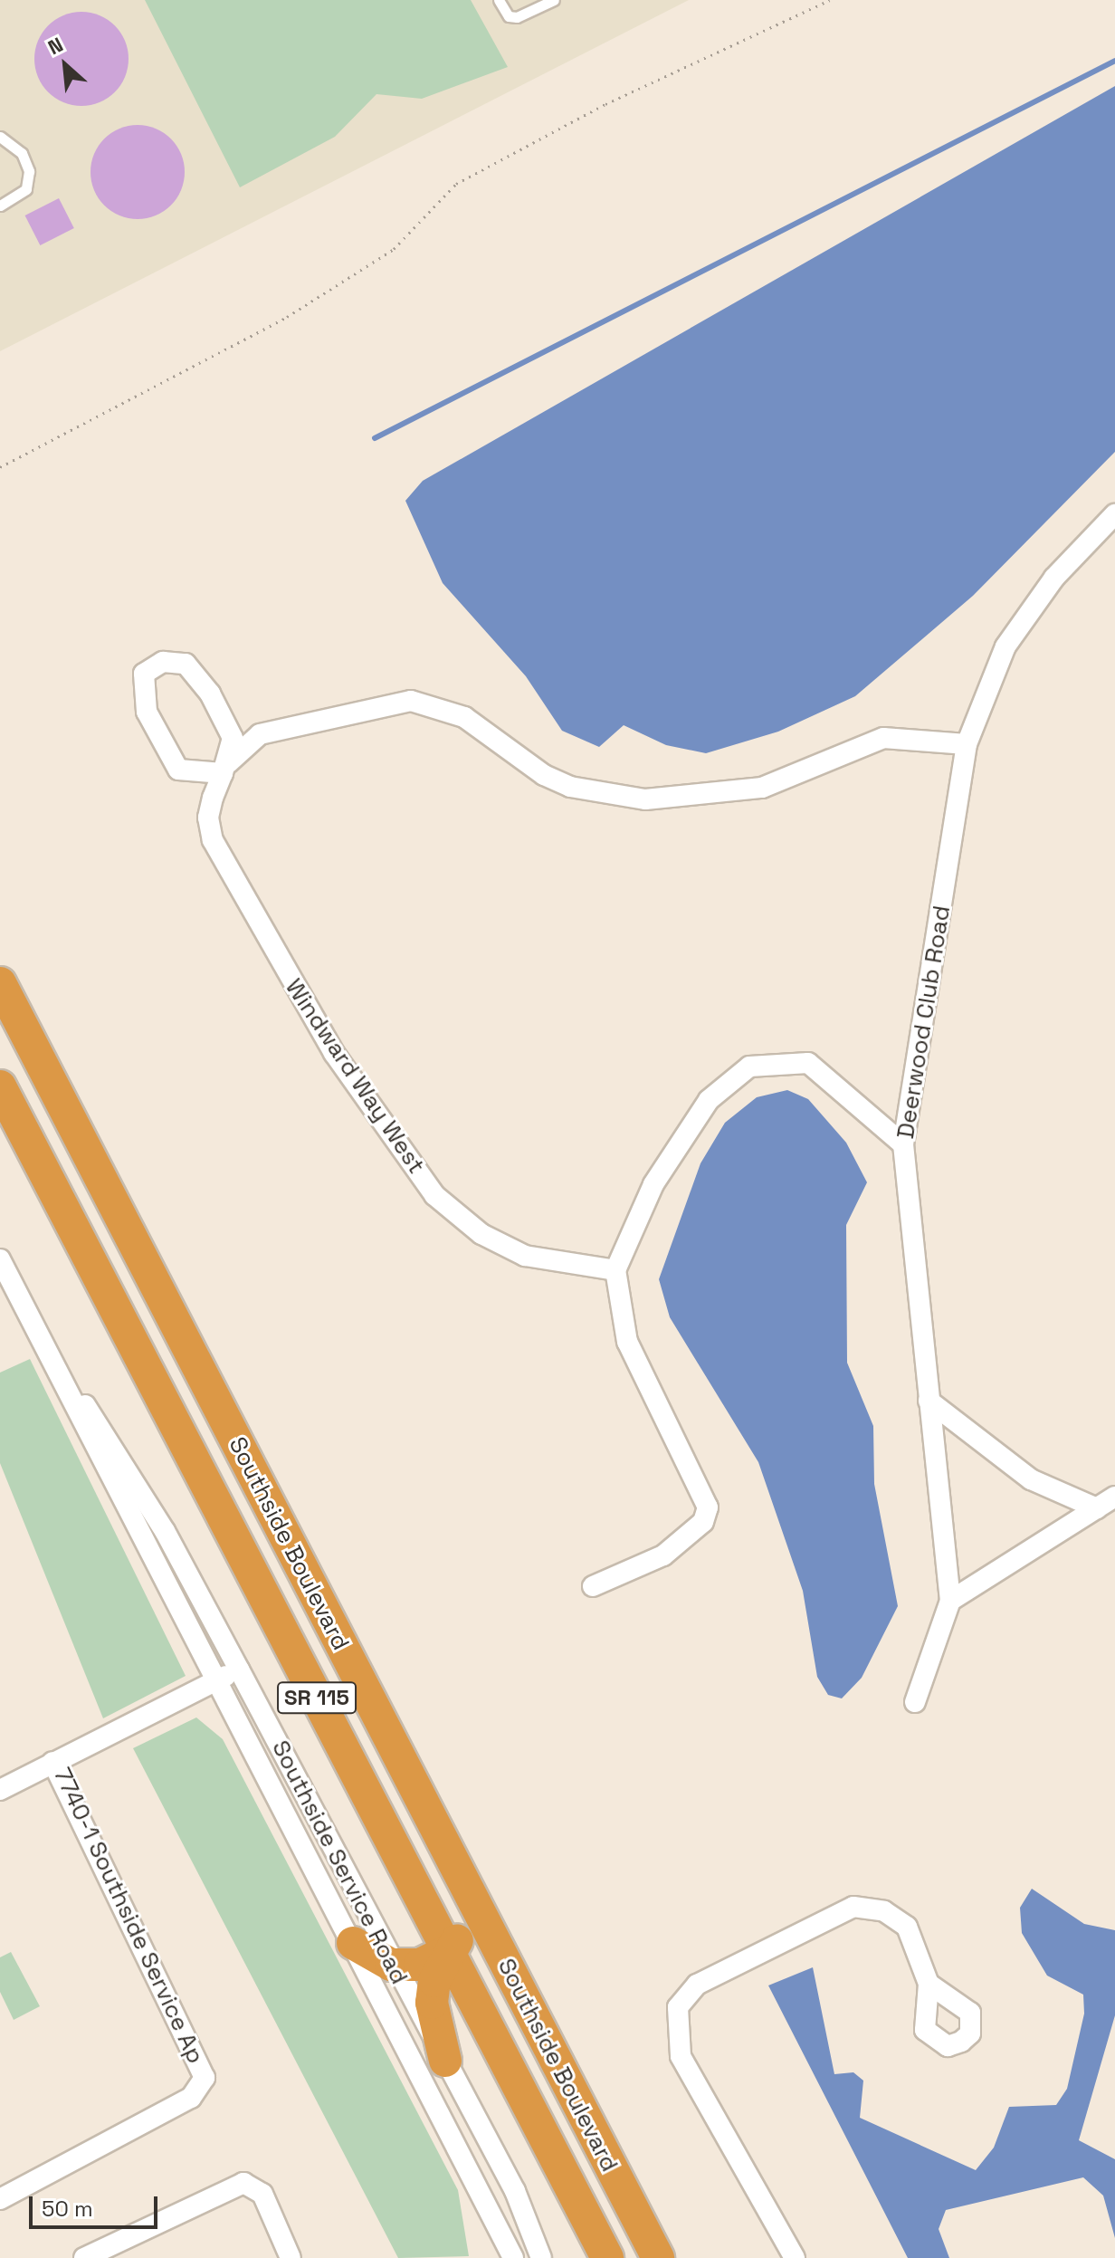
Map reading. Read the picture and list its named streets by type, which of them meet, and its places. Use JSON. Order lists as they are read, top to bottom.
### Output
{
  "streets": {
    "highway": ["Southside Boulevard", "SR 115"],
    "street": [
      "Deerwood Club Road",
      "Windward Way West",
      "Southside Service Road",
      "7740-1 Southside Service Ap"
    ]
  },
  "crossings": [
    ["Southside Service Road", "7740-1 Southside Service Ap"]
  ],
  "scale_bar": "50 m",
  "north": "top left"
}
